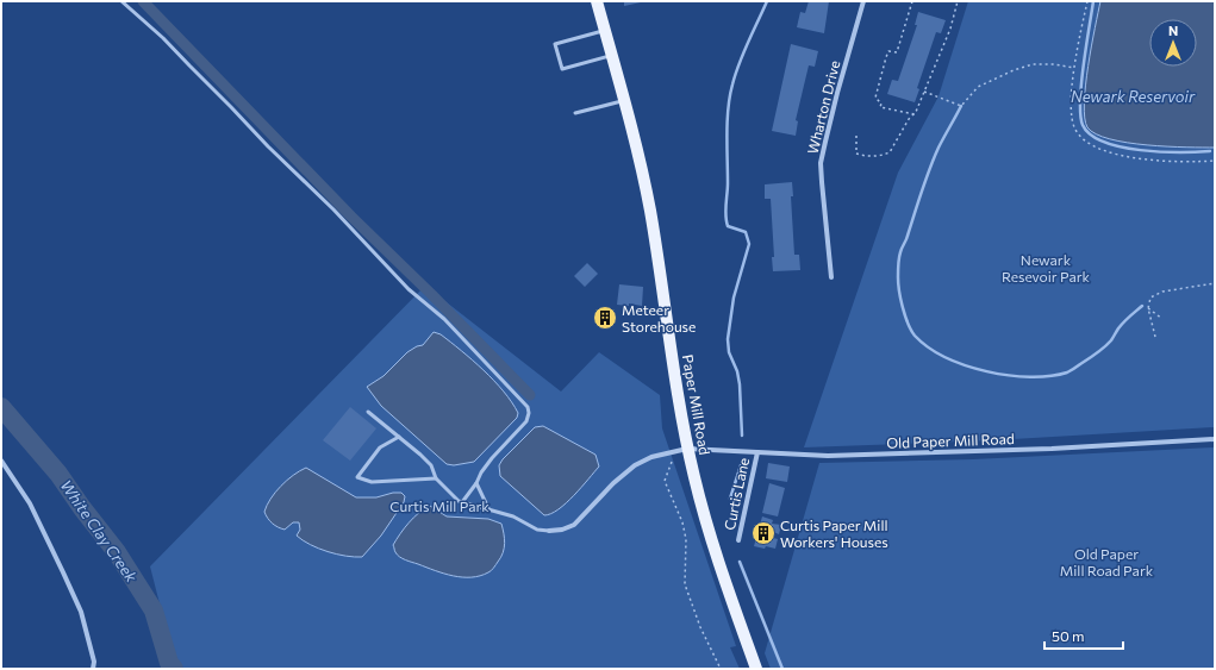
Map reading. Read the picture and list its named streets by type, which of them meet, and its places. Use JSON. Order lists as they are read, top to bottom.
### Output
{
  "streets": {
    "main road": ["Paper Mill Road"],
    "street": ["Wharton Drive", "Old Paper Mill Road", "Curtis Lane"]
  },
  "crossings": [
    ["Paper Mill Road", "Old Paper Mill Road"],
    ["Old Paper Mill Road", "Curtis Lane"]
  ],
  "water": ["Newark Reservoir", "White Clay Creek"],
  "parks": ["Newark Resevoir Park", "Curtis Mill Park", "Old Paper Mill Road Park"],
  "places": {
    "building": ["Meteer Storehouse", "Curtis Paper Mill Workers' Houses"]
  },
  "scale_bar": "50 m",
  "north": "top"
}
